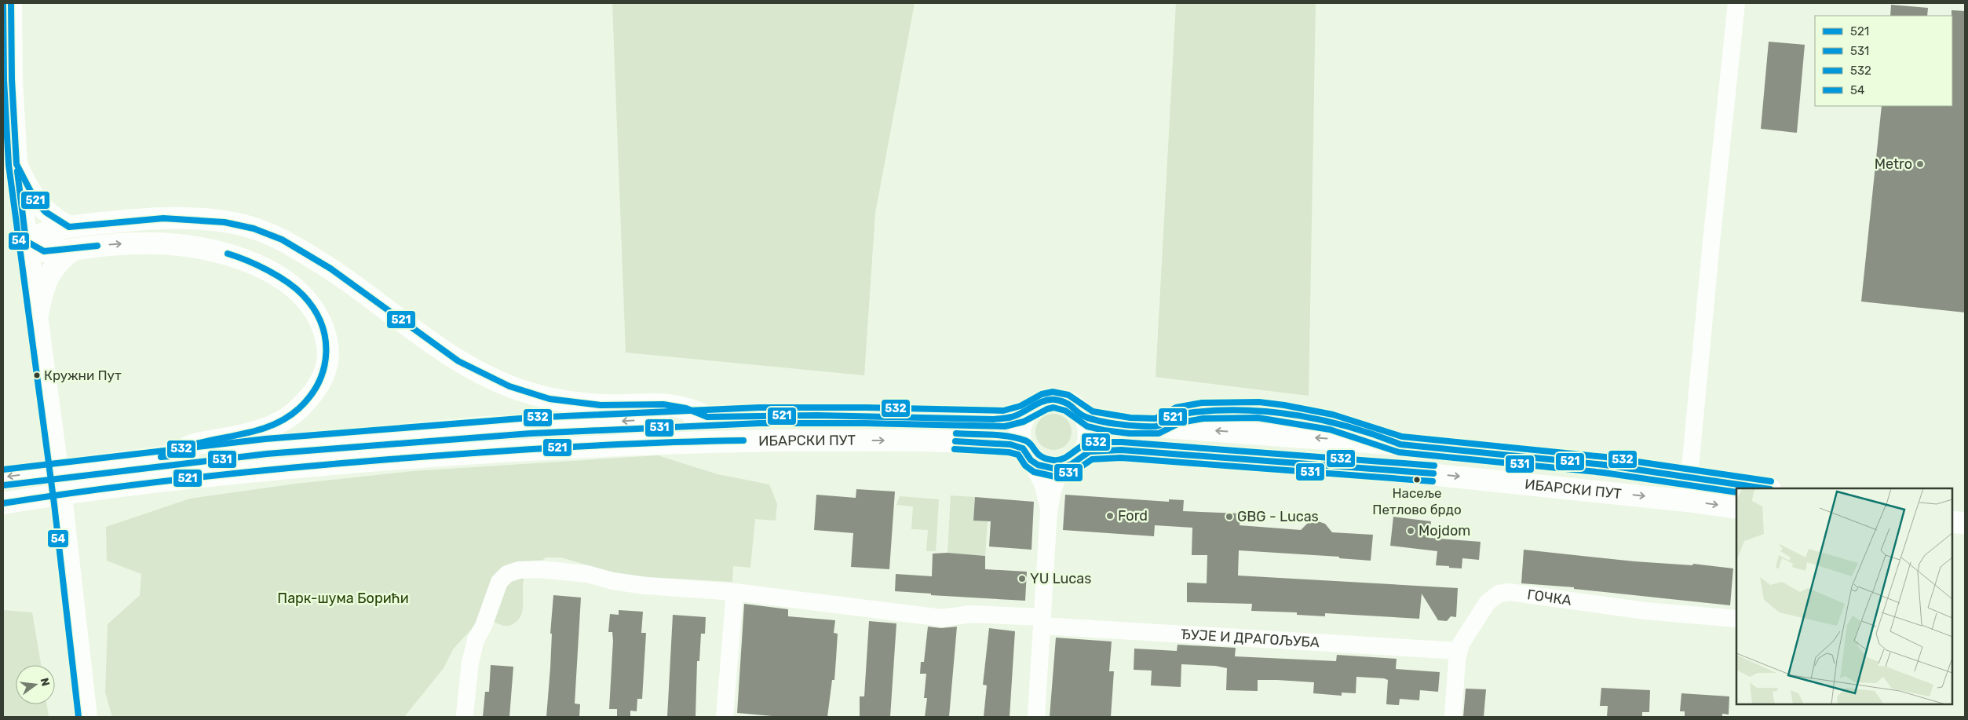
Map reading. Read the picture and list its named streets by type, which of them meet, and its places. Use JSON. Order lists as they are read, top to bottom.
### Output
{
  "streets": {
    "main road": ["ИБАРСКИ ПУТ"],
    "street": ["ГОЧКА", "ЂУЈЕ И ДРАГОЉУБА"]
  },
  "crossings": [
    ["ГОЧКА", "ЂУЈЕ И ДРАГОЉУБА"]
  ],
  "parks": ["Парк-шума Борићи"],
  "places": [
    "Metro",
    "Кружни Пут",
    "Насеље Петлово брдо",
    "Ford",
    "GBG - Lucas",
    "Mojdom",
    "YU Lucas"
  ],
  "lines": [
    "transit line 521",
    "transit line 54",
    "transit line 532",
    "transit line 531"
  ],
  "legend": [
    "521",
    "531",
    "532",
    "54"
  ],
  "north": "right"
}
